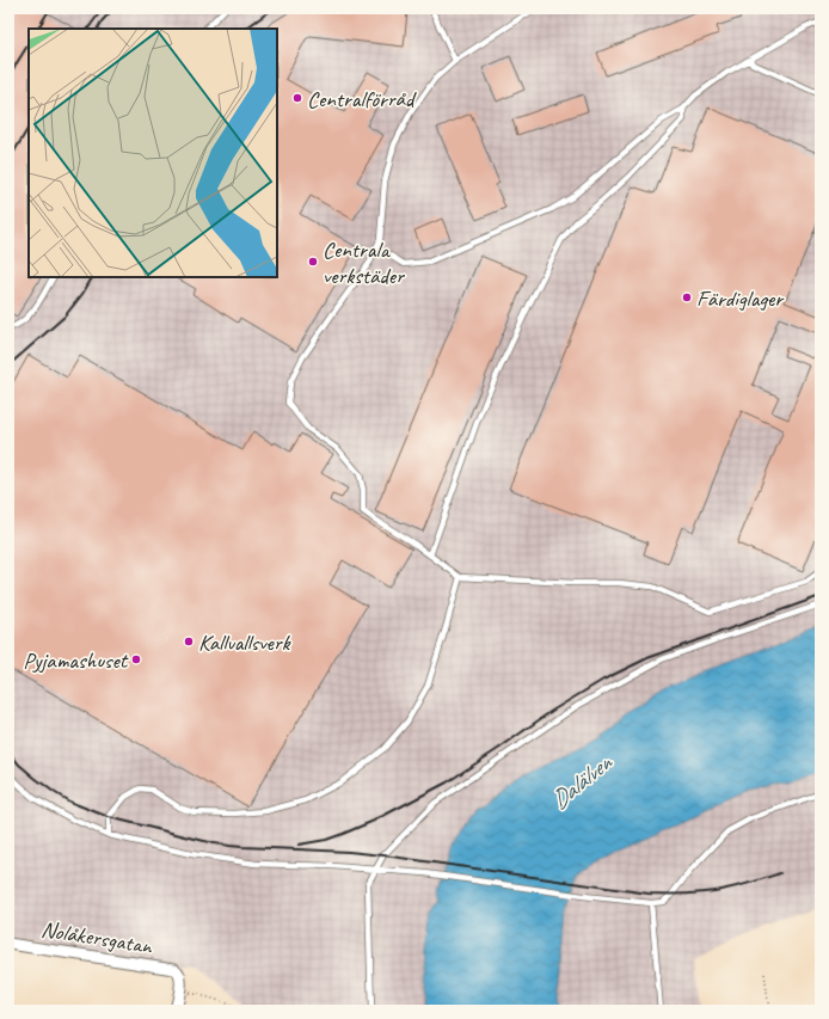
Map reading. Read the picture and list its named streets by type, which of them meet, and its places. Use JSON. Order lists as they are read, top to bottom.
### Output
{
  "streets": {
    "street": ["Nolåkersgatan"]
  },
  "water": ["Dalälven"],
  "places": [
    "Centralförråd",
    "Centrala verkstäder",
    "Färdiglager",
    "Kallvallsverk",
    "Pyjamashuset"
  ]
}
